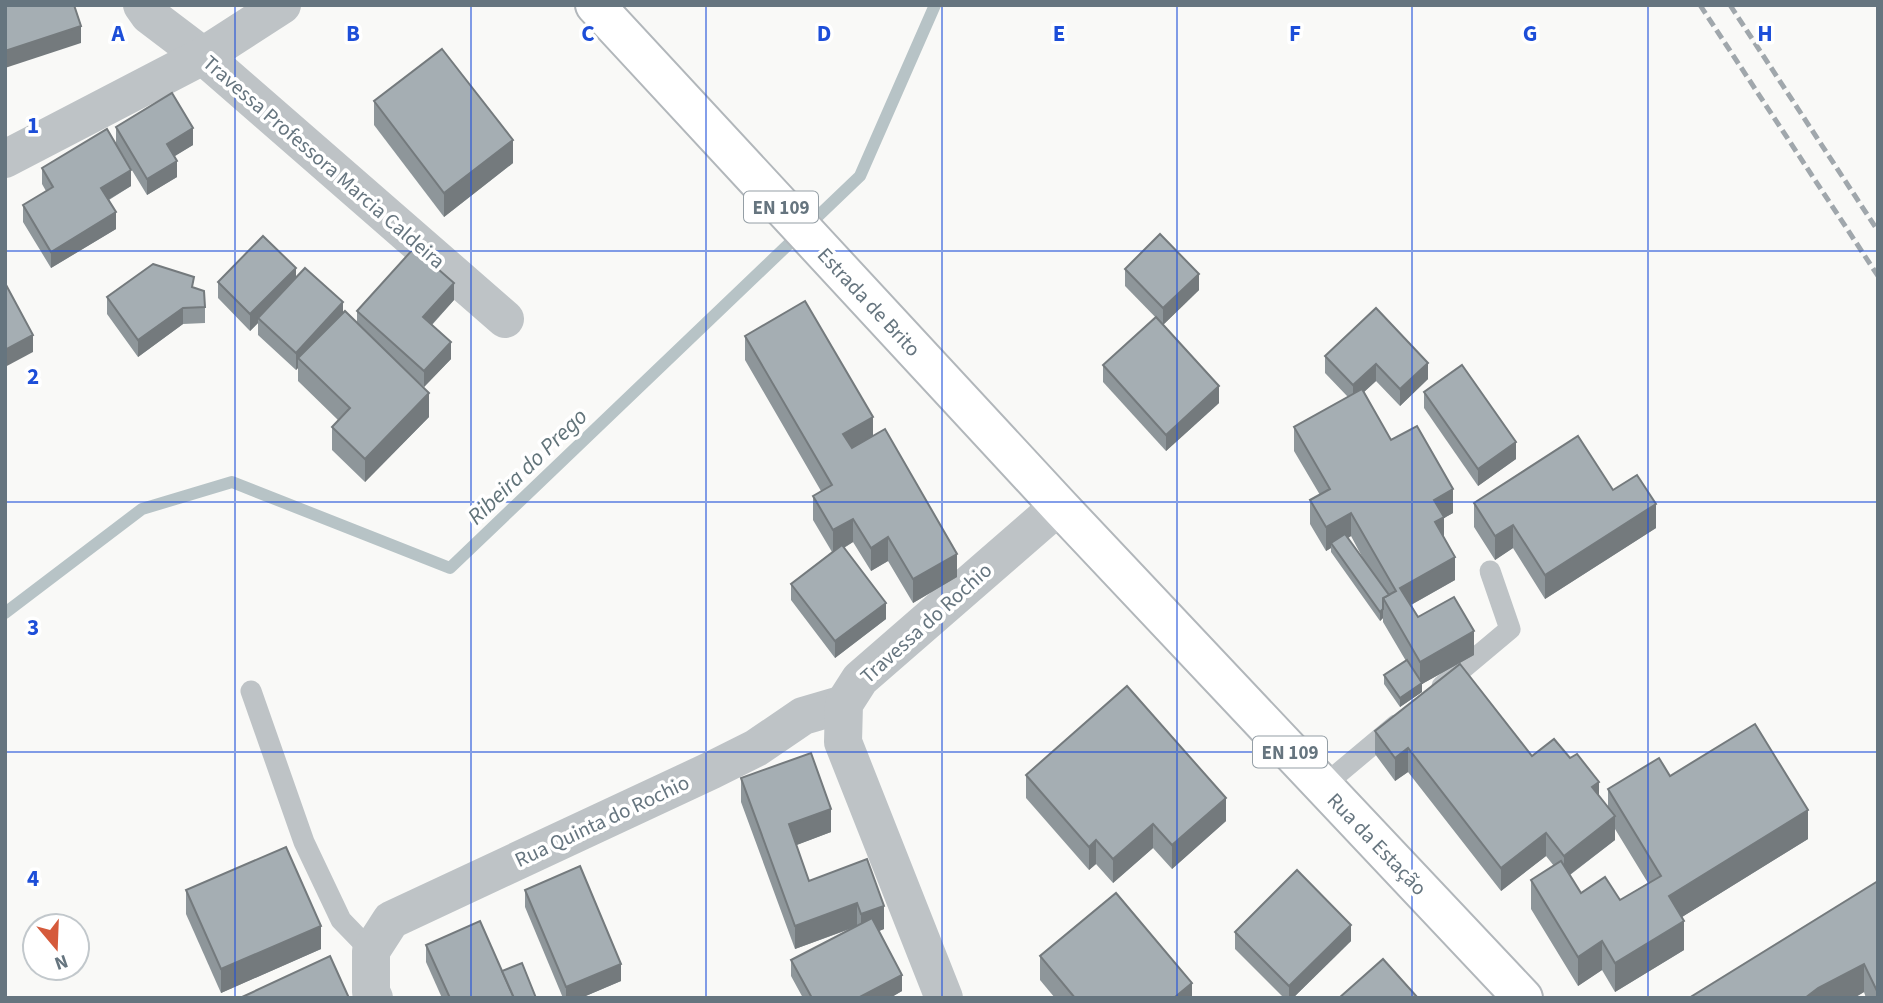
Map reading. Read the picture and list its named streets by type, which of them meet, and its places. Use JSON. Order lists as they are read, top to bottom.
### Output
{
  "streets": {
    "main road": ["EN 109", "Estrada de Brito", "Rua da Estação"],
    "street": ["Travessa Professora Marcia Caldeira", "Travessa do Rochio", "Rua Quinta do Rochio"]
  },
  "crossings": [
    ["Estrada de Brito", "Travessa do Rochio"],
    ["Estrada de Brito", "Rua da Estação"],
    ["Travessa do Rochio", "Rua Quinta do Rochio"],
    ["Travessa do Rochio", "Rua da Estação"]
  ],
  "water": ["Ribeira do Prego"],
  "north": "bottom",
  "grid": {
    "columns": [
      "A",
      "B",
      "C",
      "D",
      "E",
      "F",
      "G",
      "H"
    ],
    "rows": [
      "1",
      "2",
      "3",
      "4"
    ]
  }
}
